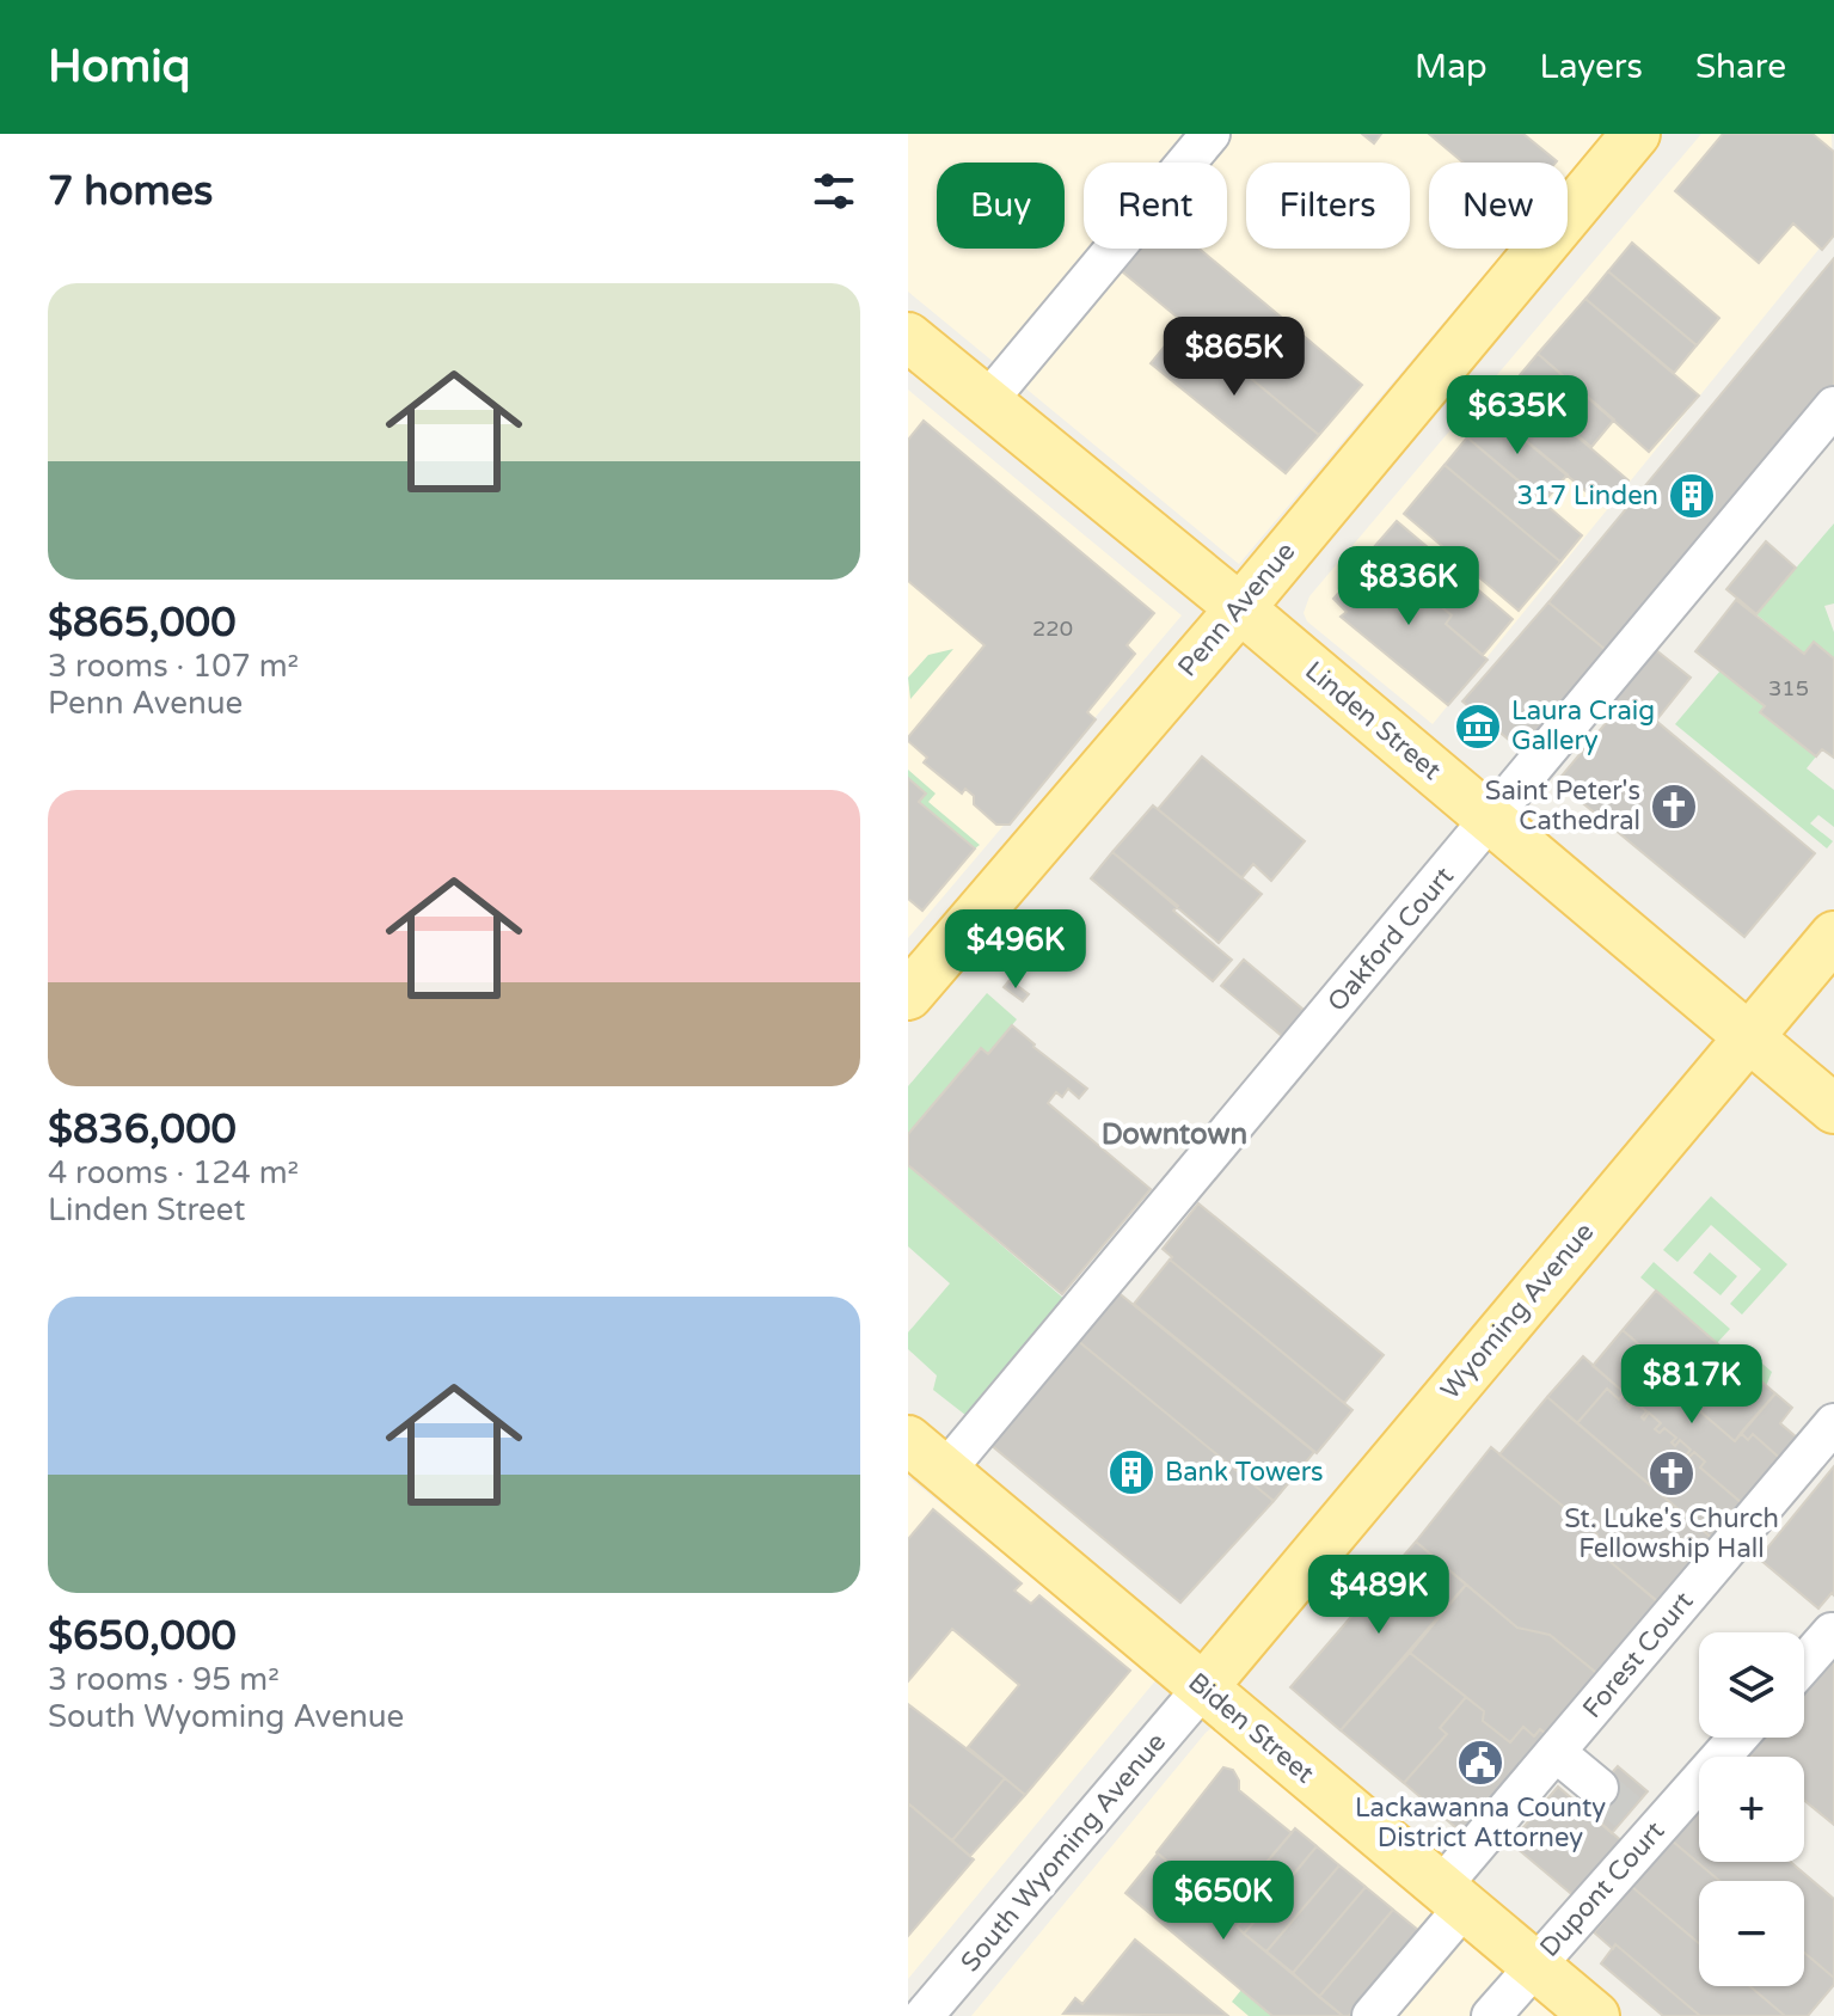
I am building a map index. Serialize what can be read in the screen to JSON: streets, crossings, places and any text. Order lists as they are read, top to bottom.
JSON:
{
  "streets": {
    "main road": [
      "Penn Avenue",
      "Linden Street",
      "Wyoming Avenue",
      "Biden Street"
    ],
    "street": [
      "Oakford Court",
      "Forest Court",
      "South Wyoming Avenue",
      "Dupont Court"
    ]
  },
  "crossings": [
    ["Penn Avenue", "Linden Street"],
    ["Linden Street", "Oakford Court"],
    ["Linden Street", "Wyoming Avenue"],
    ["Oakford Court", "Biden Street"],
    ["Wyoming Avenue", "Biden Street"],
    ["Wyoming Avenue", "South Wyoming Avenue"],
    ["Forest Court", "Biden Street"],
    ["Biden Street", "South Wyoming Avenue"],
    ["Biden Street", "Dupont Court"]
  ],
  "districts": ["Downtown"],
  "places": {
    "building": ["317 Linden", "Bank Towers"],
    "museum": ["Laura Craig Gallery"],
    "church": ["Saint Peter's Cathedral", "St. Luke's Church Fellowship Hall"],
    "public building": ["Lackawanna County District Attorney"]
  },
  "house_numbers": ["220", "315"],
  "page": {
    "header": "Homiq",
    "nav": ["Map", "Layers", "Share"],
    "heading": "7 homes",
    "chip": [
      "Buy",
      "Rent",
      "Filters",
      "New"
    ],
    "list": [
      {
        "name": "$865,000",
        "note": "3 rooms · 107 m² · Penn Avenue"
      },
      {
        "name": "$836,000",
        "note": "4 rooms · 124 m² · Linden Street"
      },
      {
        "name": "$650,000",
        "note": "3 rooms · 95 m² · South Wyoming Avenue"
      }
    ],
    "price": [
      "$865K",
      "$635K",
      "$836K",
      "$496K",
      "$817K",
      "$489K",
      "$650K"
    ],
    "map_buttons": ["+", "−"]
  }
}
